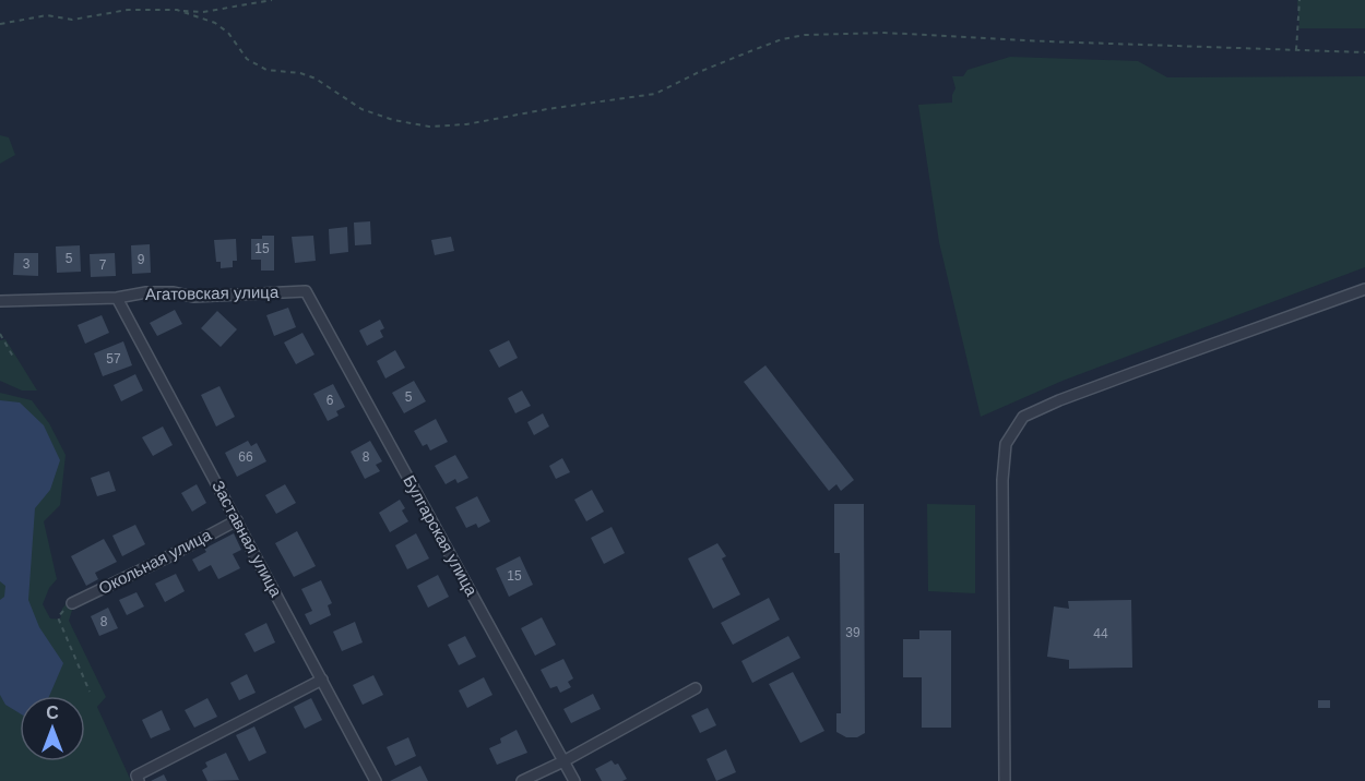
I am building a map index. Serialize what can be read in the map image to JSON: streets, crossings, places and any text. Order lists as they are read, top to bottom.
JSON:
{
  "streets": {
    "street": [
      "Агатовская улица",
      "Булгарская улица",
      "Заставная улица",
      "Окольная улица"
    ]
  },
  "crossings": [
    ["Агатовская улица", "Булгарская улица"],
    ["Агатовская улица", "Заставная улица"],
    ["Заставная улица", "Окольная улица"]
  ],
  "house_numbers": [
    "15",
    "5",
    "9",
    "3",
    "7",
    "57",
    "5",
    "6",
    "66",
    "8",
    "15",
    "8",
    "39",
    "44"
  ],
  "north": "top"
}
